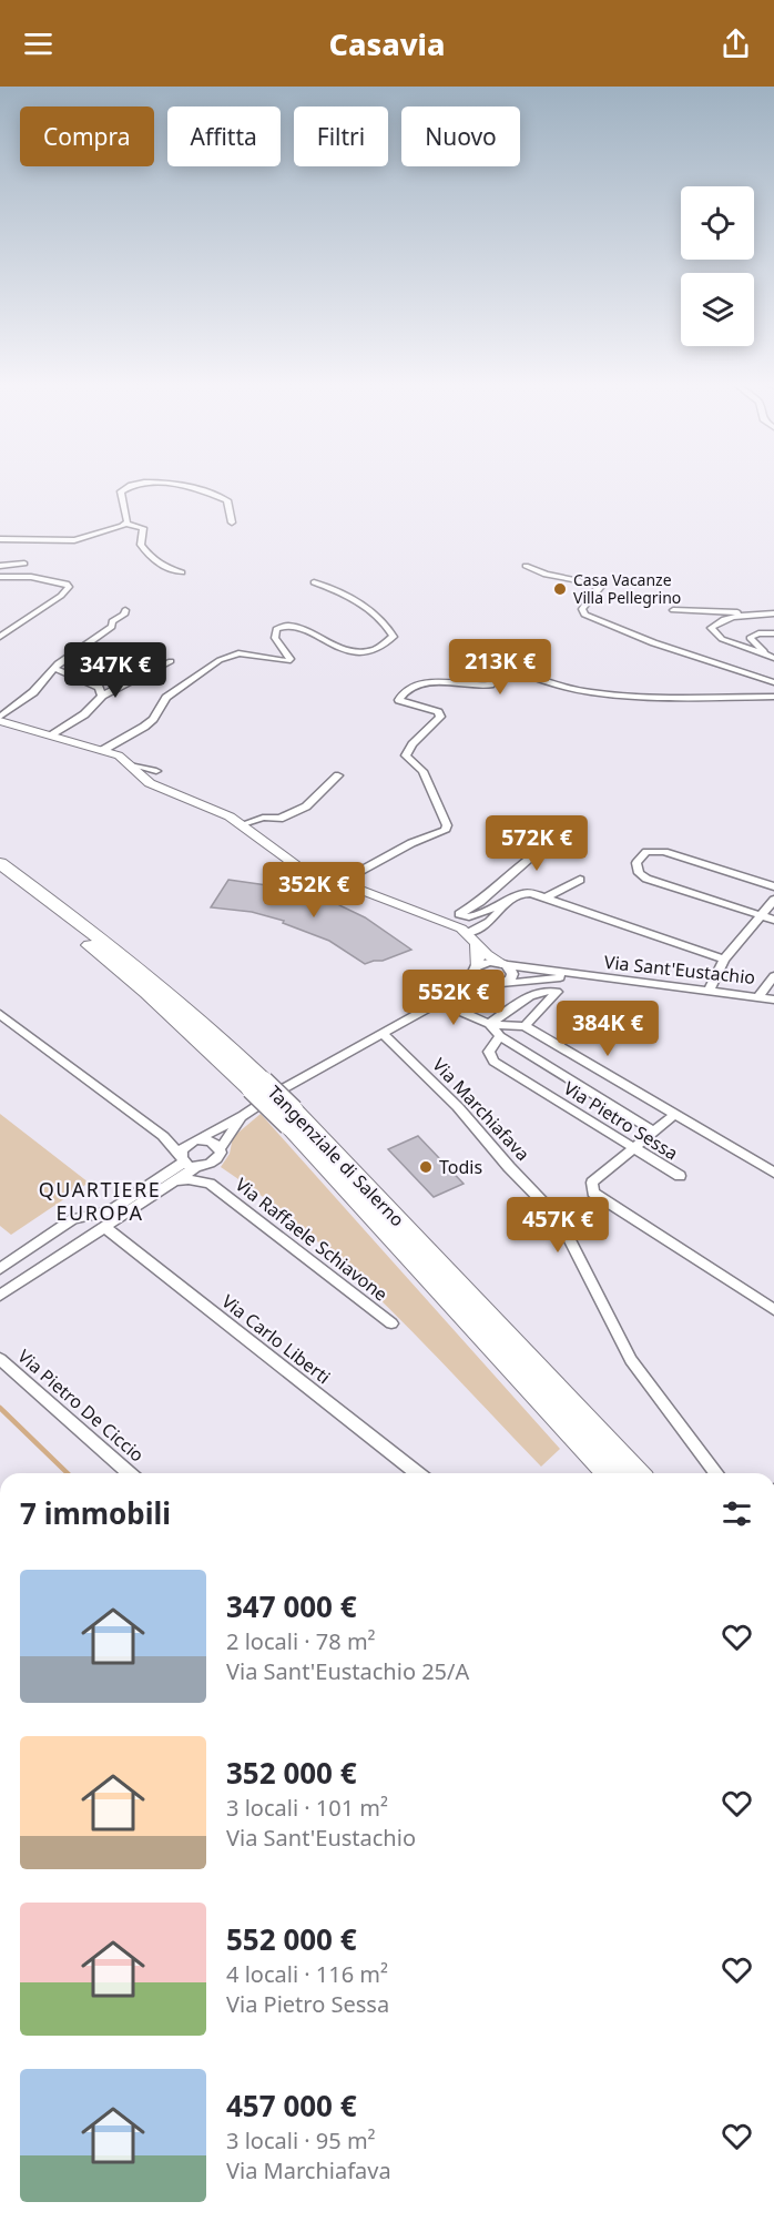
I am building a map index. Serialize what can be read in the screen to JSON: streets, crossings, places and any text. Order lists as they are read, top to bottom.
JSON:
{
  "streets": {
    "highway": ["Tangenziale di Salerno"],
    "street": [
      "Via Sant'Eustachio",
      "Via Marchiafava",
      "Via Pietro Sessa",
      "Via Raffaele Schiavone",
      "Via Carlo Liberti",
      "Via Pietro De Ciccio"
    ]
  },
  "districts": ["QUARTIERE EUROPA"],
  "places": ["Casa Vacanze Villa Pellegrino", "Todis"],
  "page": {
    "header": "Casavia",
    "chip": [
      "Compra",
      "Affitta",
      "Filtri",
      "Nuovo"
    ],
    "price": [
      "213K €",
      "347K €",
      "572K €",
      "352K €",
      "552K €",
      "384K €",
      "457K €"
    ],
    "heading": "7 immobili",
    "list": [
      {
        "name": "347 000 €",
        "note": "2 locali · 78 m² · Via Sant'Eustachio 25/A"
      },
      {
        "name": "352 000 €",
        "note": "3 locali · 101 m² · Via Sant'Eustachio"
      },
      {
        "name": "552 000 €",
        "note": "4 locali · 116 m² · Via Pietro Sessa"
      },
      {
        "name": "457 000 €",
        "note": "3 locali · 95 m² · Via Marchiafava"
      }
    ]
  }
}
